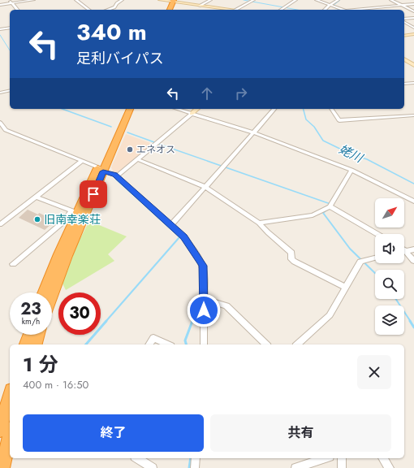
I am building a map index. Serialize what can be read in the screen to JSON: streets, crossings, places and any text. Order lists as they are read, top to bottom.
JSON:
{
  "water": ["姥川"],
  "places": ["エネオス", "旧南幸楽荘"],
  "north": "top right",
  "page": {
    "turn": ["340 m", "足利バイパス"],
    "speed": "23 km/h",
    "limit": "30",
    "heading": ["1 分", "400 m · 16:50"],
    "buttons": ["終了", "共有"]
  }
}
